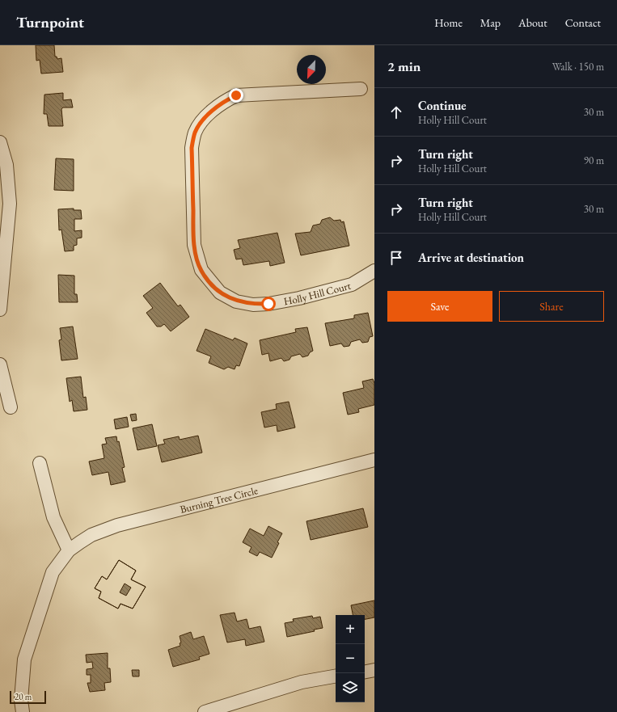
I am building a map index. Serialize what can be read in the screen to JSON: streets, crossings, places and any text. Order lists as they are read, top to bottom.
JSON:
{
  "streets": {
    "street": ["Holly Hill Court", "Burning Tree Circle"]
  },
  "scale_bar": "20 m",
  "north": "bottom left",
  "page": {
    "header": "Turnpoint",
    "nav": [
      "Home",
      "Map",
      "About",
      "Contact"
    ],
    "heading": ["2 min", "Walk · 150 m"],
    "list": [
      ["Continue", "Holly Hill Court", "30 m"],
      ["Turn right", "Holly Hill Court", "90 m"],
      ["Turn right", "Holly Hill Court", "30 m"],
      "Arrive at destination"
    ],
    "buttons": ["Save", "Share"],
    "map_buttons": ["+", "−"],
    "scale": "20 m"
  }
}
